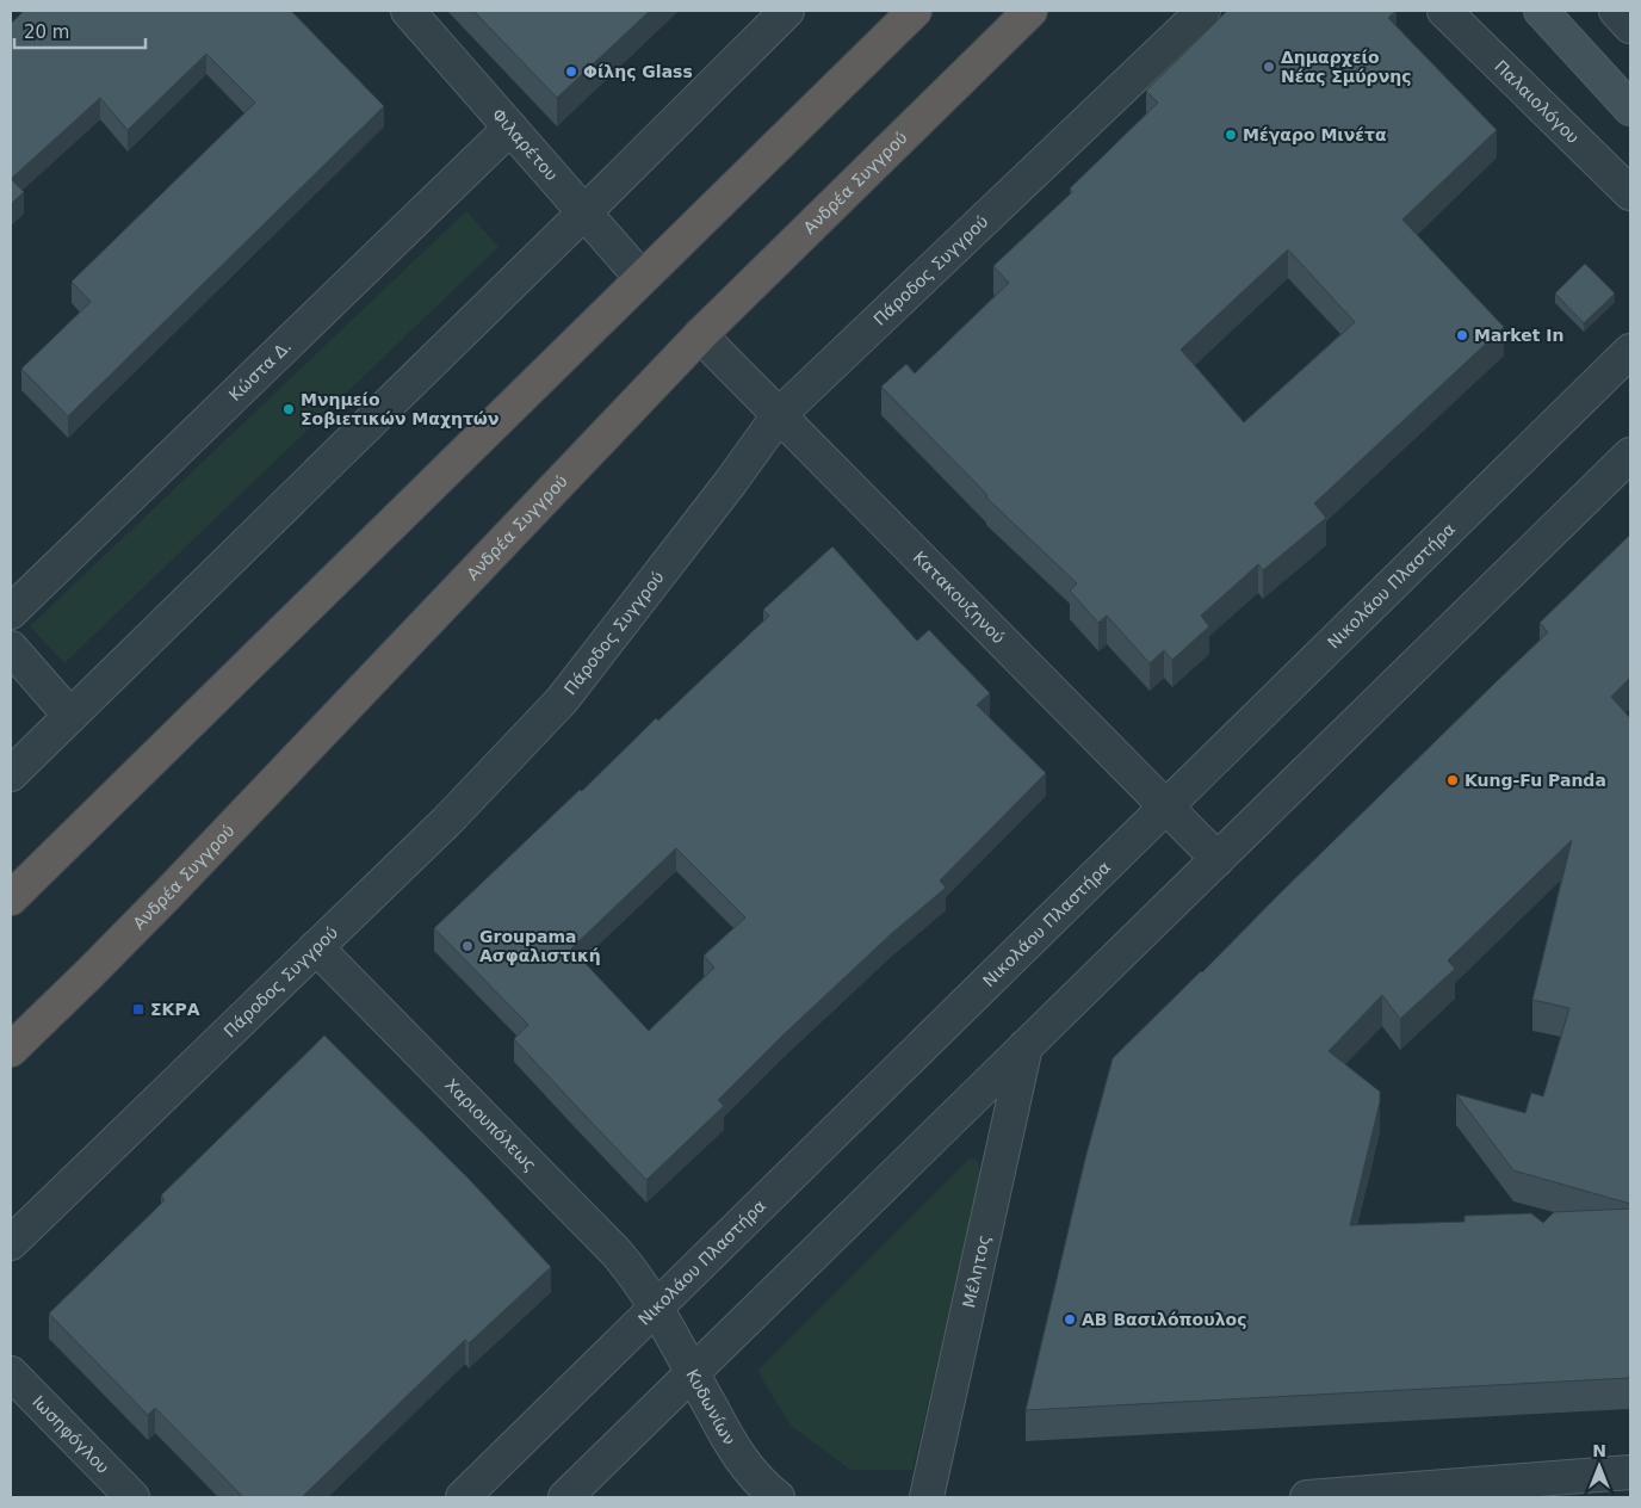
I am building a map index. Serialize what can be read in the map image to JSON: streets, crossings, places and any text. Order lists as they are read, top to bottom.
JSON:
{
  "streets": {
    "highway": ["Ανδρέα Συγγρού"],
    "street": [
      "Παλαιολόγου",
      "Φιλαρέτου",
      "Πάροδος Συγγρού",
      "Κώστα Δ.",
      "Νικολάου Πλαστήρα",
      "Κατακουζηνού",
      "Χαριουπόλεως",
      "Μέλητος",
      "Κυδωνίων",
      "Ιωσηφόγλου"
    ]
  },
  "crossings": [
    ["Φιλαρέτου", "Κώστα Δ."],
    ["Ανδρέα Συγγρού", "Κατακουζηνού"],
    ["Πάροδος Συγγρού", "Κατακουζηνού"],
    ["Πάροδος Συγγρού", "Χαριουπόλεως"],
    ["Νικολάου Πλαστήρα", "Κατακουζηνού"],
    ["Νικολάου Πλαστήρα", "Χαριουπόλεως"],
    ["Νικολάου Πλαστήρα", "Κυδωνίων"],
    ["Χαριουπόλεως", "Κυδωνίων"]
  ],
  "places": {
    "other": [
      "Δημαρχείο Νέας Σμύρνης",
      "Φίλης Glass",
      "Μέγαρο Μινέτα",
      "Market In",
      "Μνημείο Σοβιετικών Μαχητών",
      "Kung-Fu Panda",
      "Groupama Ασφαλιστική",
      "ΑΒ Βασιλόπουλος"
    ],
    "transit": ["ΣΚΡΑ"]
  },
  "scale_bar": "20 m",
  "north": "top"
}
